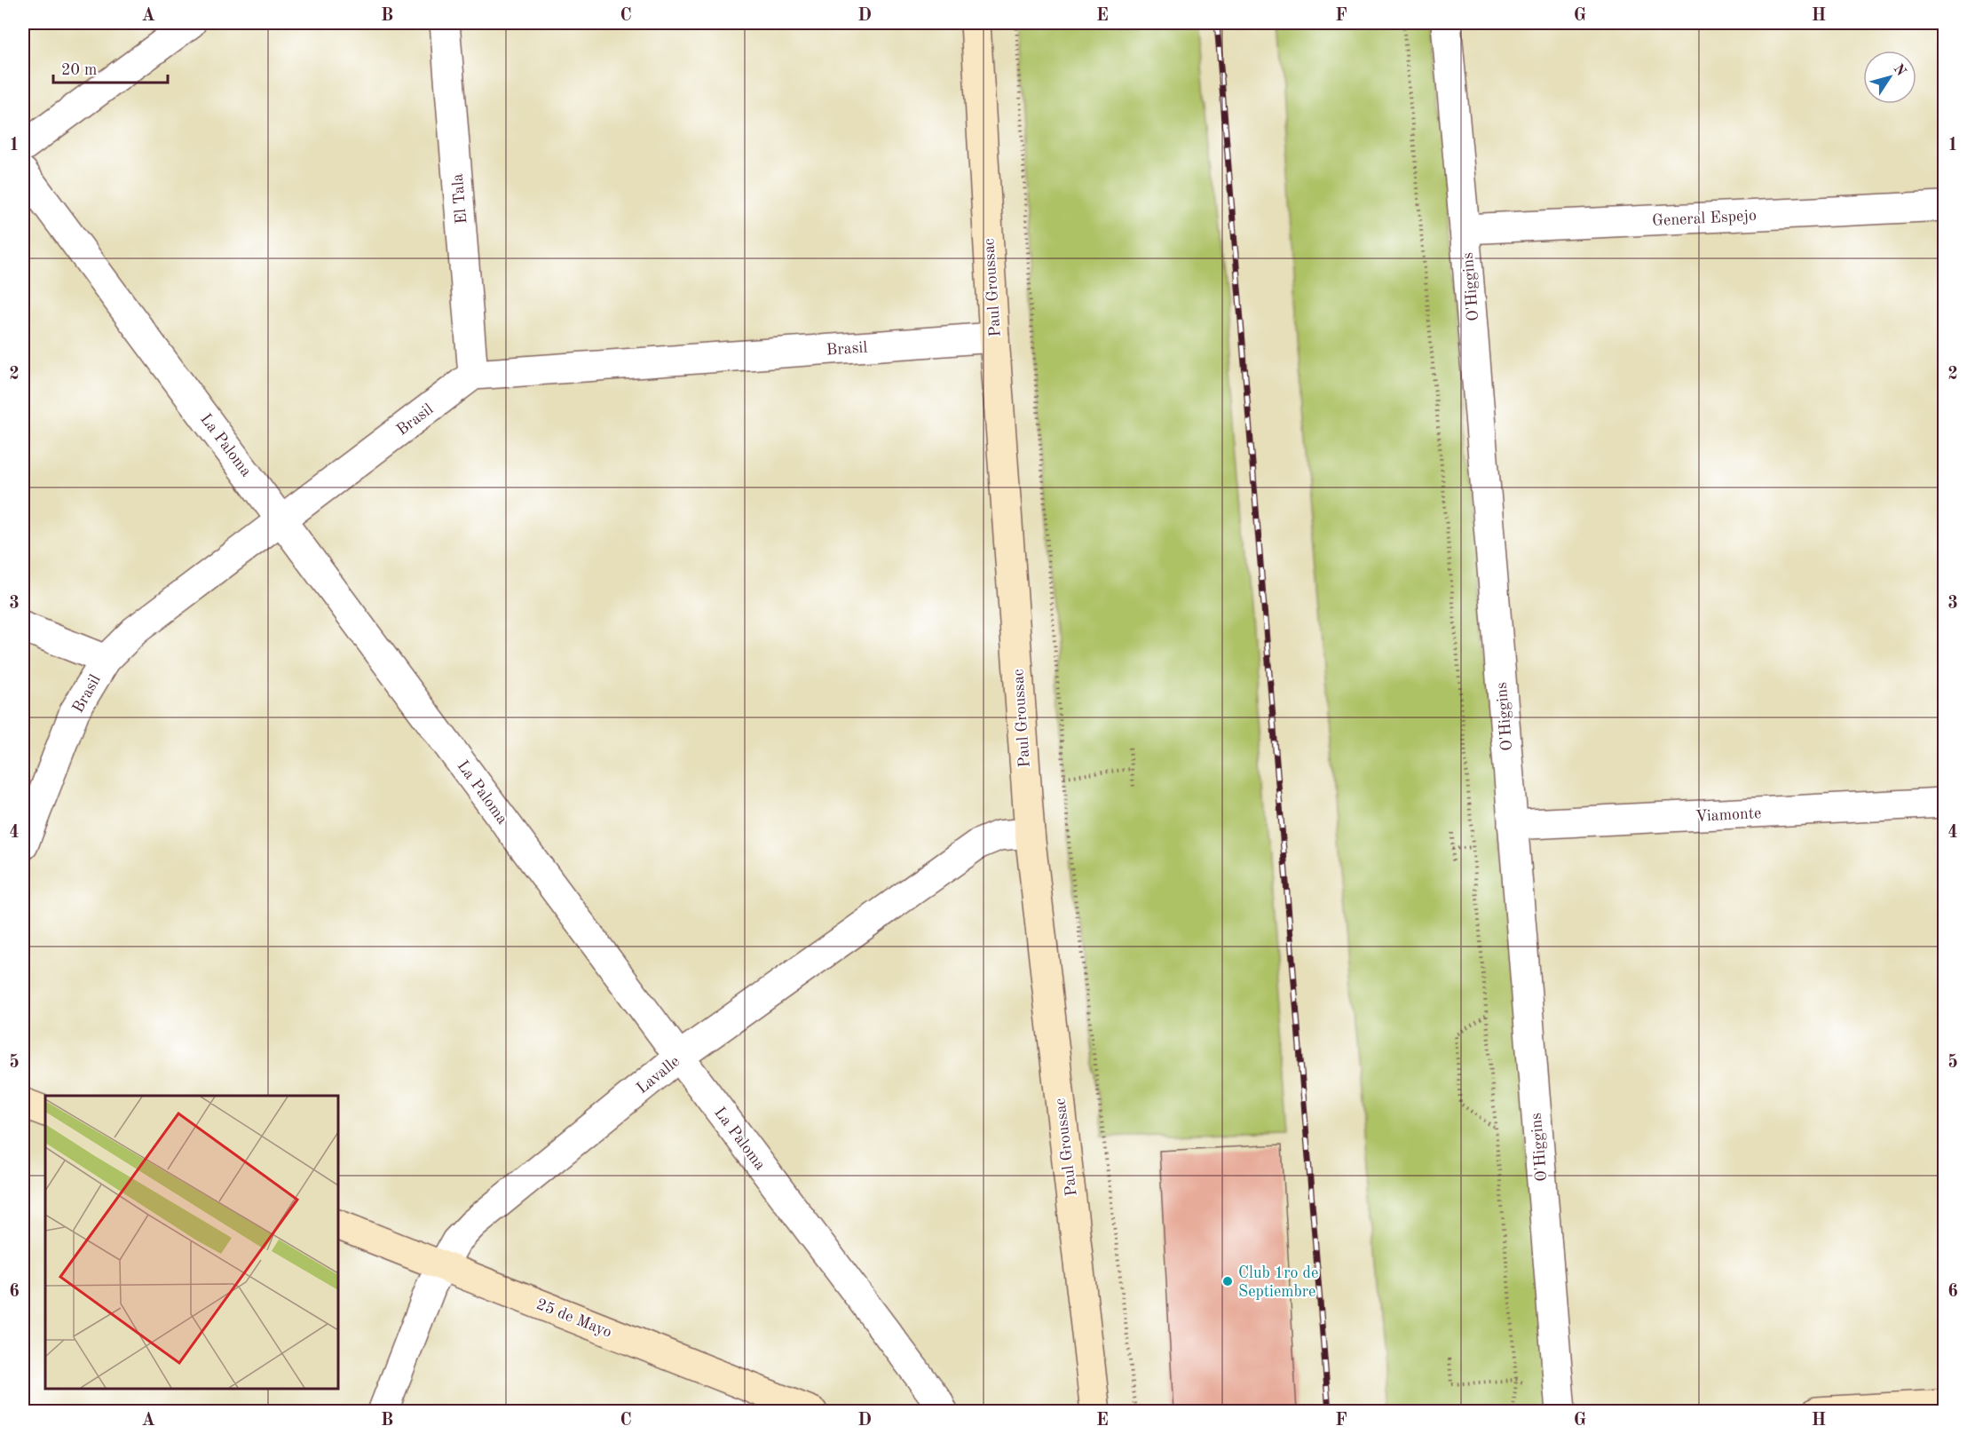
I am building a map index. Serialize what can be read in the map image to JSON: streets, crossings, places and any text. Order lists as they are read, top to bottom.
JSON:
{
  "streets": {
    "street": [
      "El Tala",
      "General Espejo",
      "O'Higgins",
      "Paul Groussac",
      "Brasil",
      "La Paloma",
      "Viamonte",
      "Lavalle",
      "25 de Mayo"
    ]
  },
  "crossings": [
    ["El Tala", "Brasil"],
    ["General Espejo", "O'Higgins"],
    ["O'Higgins", "Viamonte"],
    ["Paul Groussac", "Brasil"],
    ["Paul Groussac", "Lavalle"],
    ["Brasil", "La Paloma"],
    ["La Paloma", "Lavalle"],
    ["Lavalle", "25 de Mayo"]
  ],
  "places": ["Club 1ro de Septiembre"],
  "scale_bar": "20 m",
  "north": "top right",
  "grid": {
    "columns": [
      "A",
      "B",
      "C",
      "D",
      "E",
      "F",
      "G",
      "H"
    ],
    "rows": [
      "1",
      "2",
      "3",
      "4",
      "5",
      "6"
    ]
  }
}
